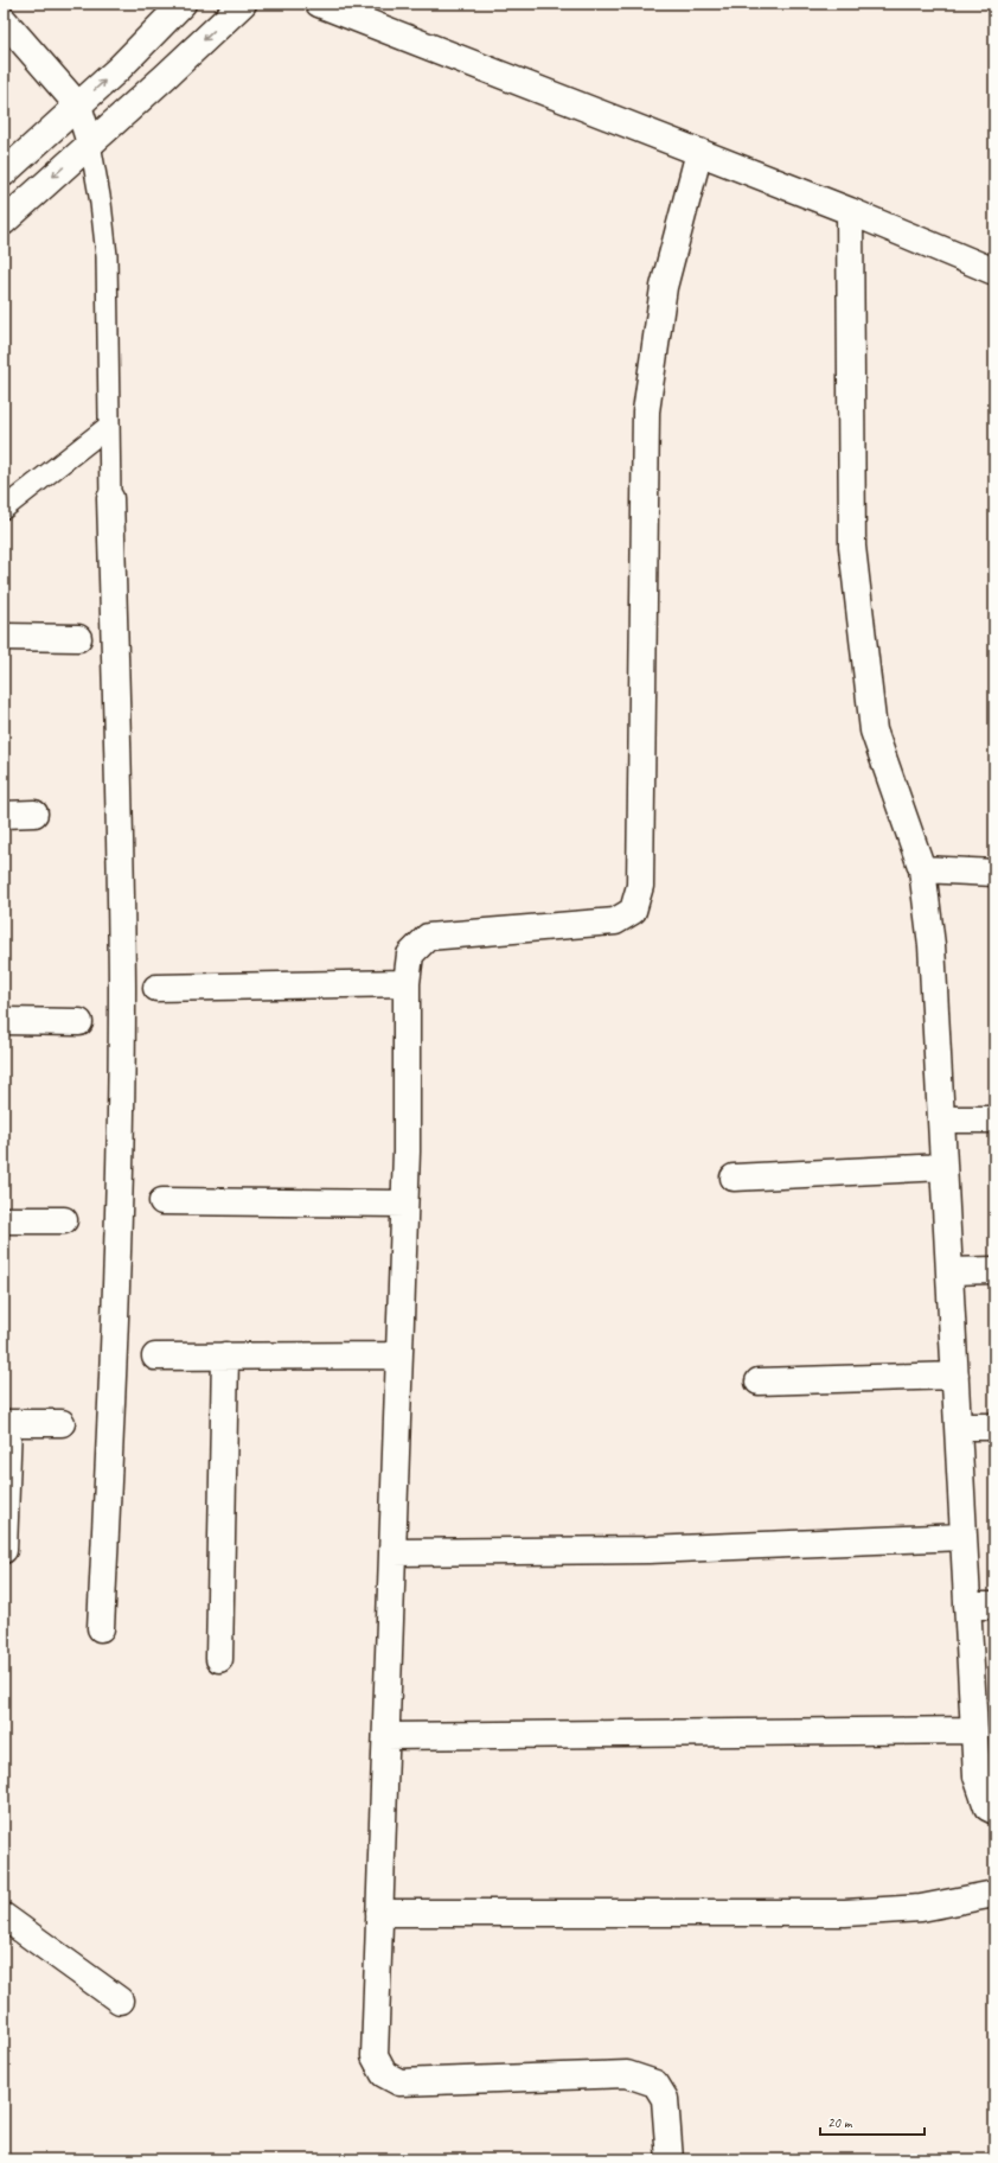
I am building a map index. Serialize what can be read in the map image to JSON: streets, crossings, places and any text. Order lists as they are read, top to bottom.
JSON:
{
  "scale_bar": "20 m"
}
